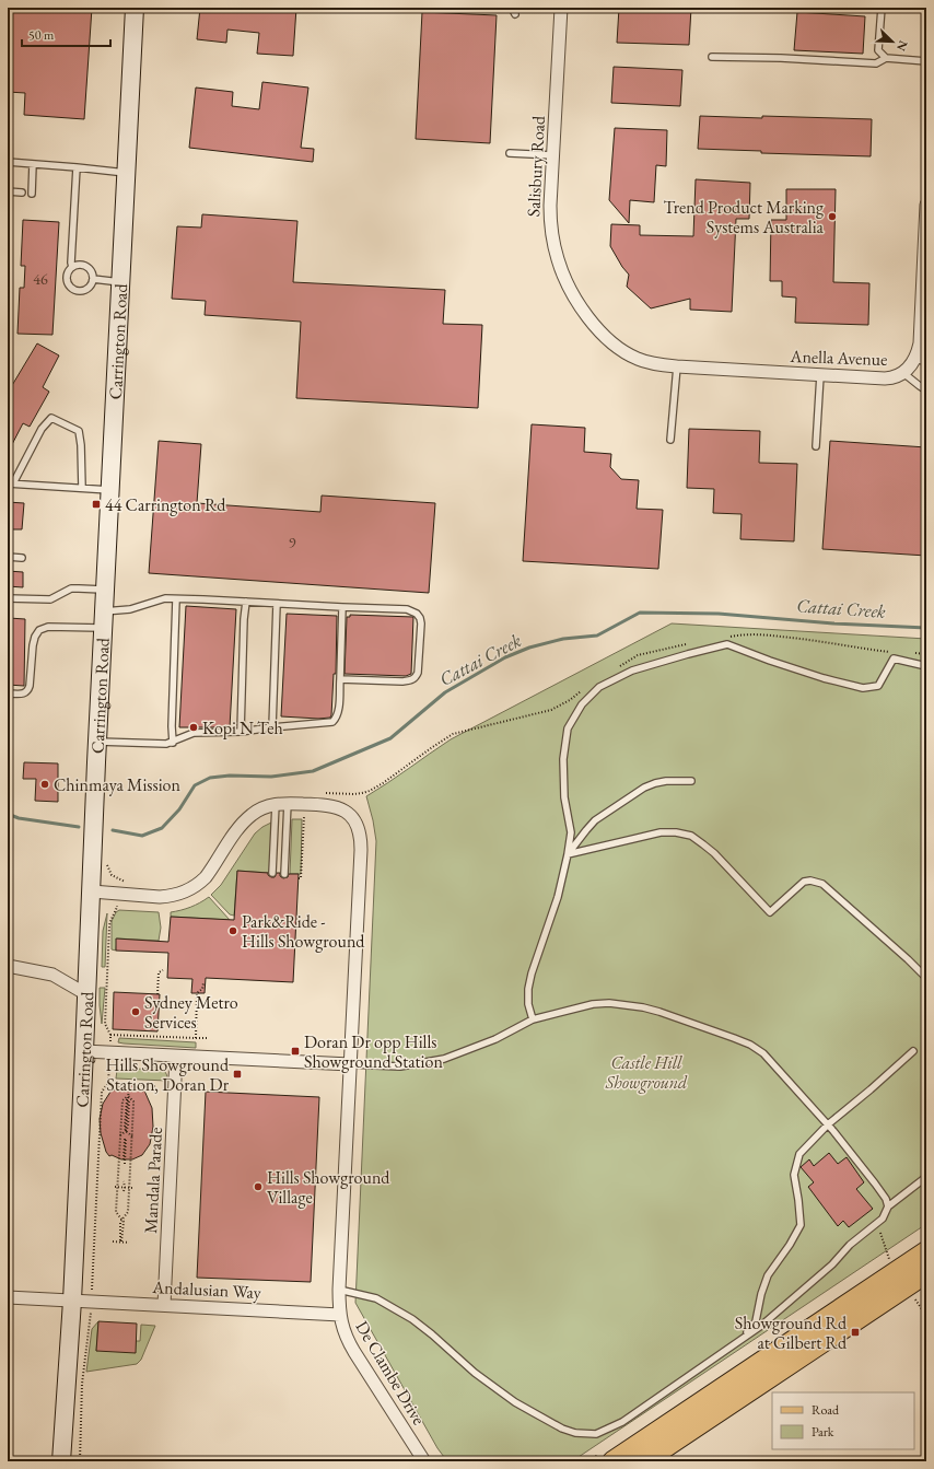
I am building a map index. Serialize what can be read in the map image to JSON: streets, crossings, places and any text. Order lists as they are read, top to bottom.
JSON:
{
  "streets": {
    "main road": ["Carrington Road"],
    "street": [
      "Salisbury Road",
      "Anella Avenue",
      "Mandala Parade",
      "Andalusian Way",
      "De Clambe Drive"
    ]
  },
  "crossings": [
    ["Salisbury Road", "Anella Avenue"],
    ["Carrington Road", "Andalusian Way"],
    ["Carrington Road", "De Clambe Drive"],
    ["Mandala Parade", "Andalusian Way"],
    ["Andalusian Way", "De Clambe Drive"]
  ],
  "water": ["Cattai Creek"],
  "parks": ["Castle Hill Showground"],
  "places": {
    "other": [
      "Trend Product Marking Systems Australia",
      "Kopi N Teh",
      "Chinmaya Mission",
      "Park&Ride - Hills Showground",
      "Sydney Metro Services",
      "Hills Showground Village"
    ],
    "transit": [
      "44 Carrington Rd",
      "Doran Dr opp Hills Showground Station",
      "Hills Showground Station, Doran Dr",
      "Showground Rd at Gilbert Rd"
    ]
  },
  "house_numbers": ["46", "9"],
  "legend": ["Road", "Park"],
  "scale_bar": "50 m",
  "north": "bottom right"
}
